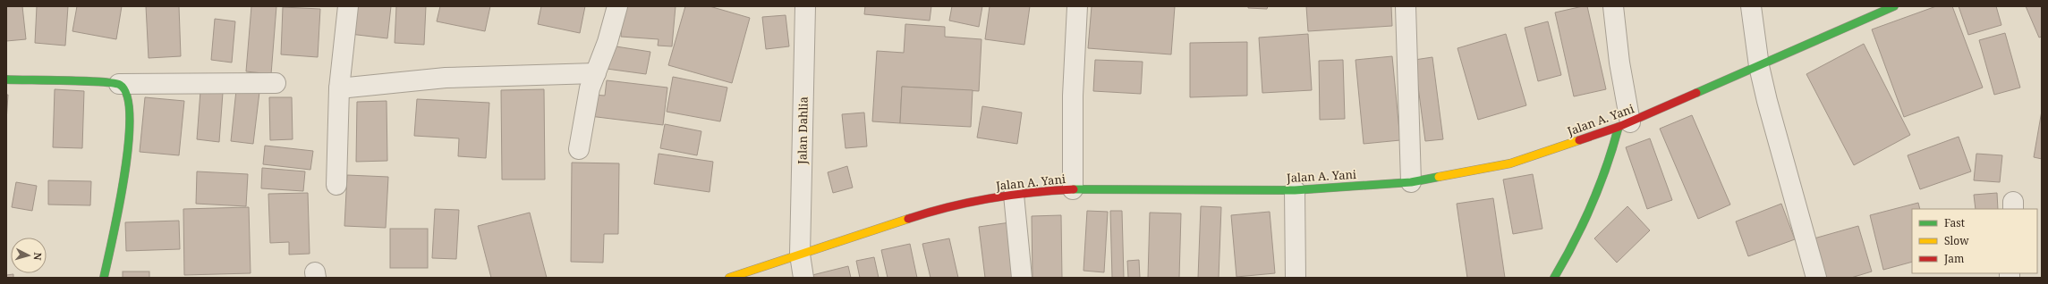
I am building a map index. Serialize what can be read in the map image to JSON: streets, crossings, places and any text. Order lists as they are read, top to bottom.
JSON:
{
  "streets": {
    "main road": ["Jalan A. Yani"],
    "street": ["Jalan Dahlia"]
  },
  "crossings": [
    ["Jalan A. Yani", "Jalan Dahlia"]
  ],
  "legend": ["Fast", "Slow", "Jam"],
  "north": "right"
}
